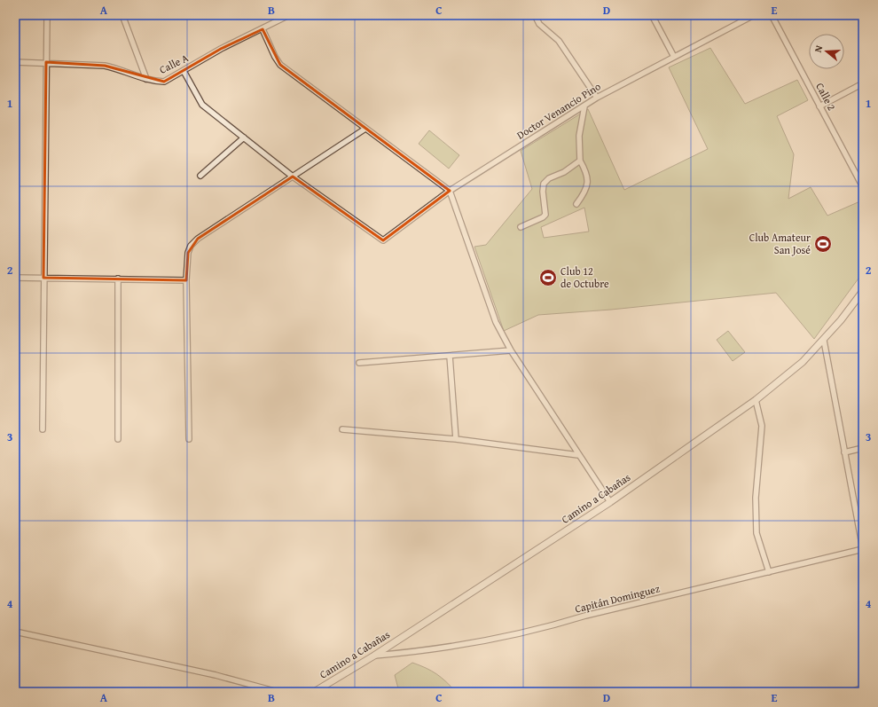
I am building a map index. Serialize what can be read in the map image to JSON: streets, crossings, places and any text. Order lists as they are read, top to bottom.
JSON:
{
  "streets": {
    "street": [
      "Calle A",
      "Calle 2",
      "Doctor Venancio Pino",
      "Camino a Cabañas",
      "Capitán Dominguez"
    ]
  },
  "crossings": [
    ["Camino a Cabañas", "Capitán Dominguez"]
  ],
  "places": {
    "sports": ["Club Amateur San José", "Club 12 de Octubre"]
  },
  "north": "left",
  "grid": {
    "columns": [
      "A",
      "B",
      "C",
      "D",
      "E"
    ],
    "rows": [
      "1",
      "2",
      "3",
      "4"
    ]
  }
}
